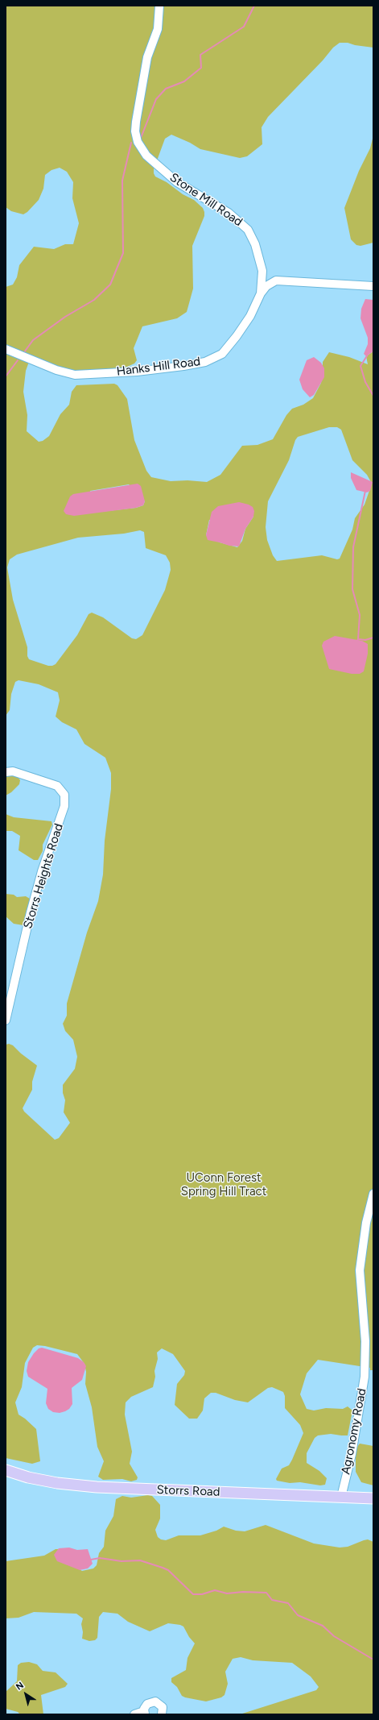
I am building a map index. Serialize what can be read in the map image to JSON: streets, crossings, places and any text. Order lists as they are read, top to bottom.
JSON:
{
  "streets": {
    "main road": ["Storrs Road"],
    "street": [
      "Stone Mill Road",
      "Hanks Hill Road",
      "Storrs Heights Road",
      "Agronomy Road"
    ]
  },
  "crossings": [
    ["Stone Mill Road", "Hanks Hill Road"],
    ["Agronomy Road", "Storrs Road"]
  ],
  "parks": ["UConn Forest Spring Hill Tract"],
  "north": "top left"
}
